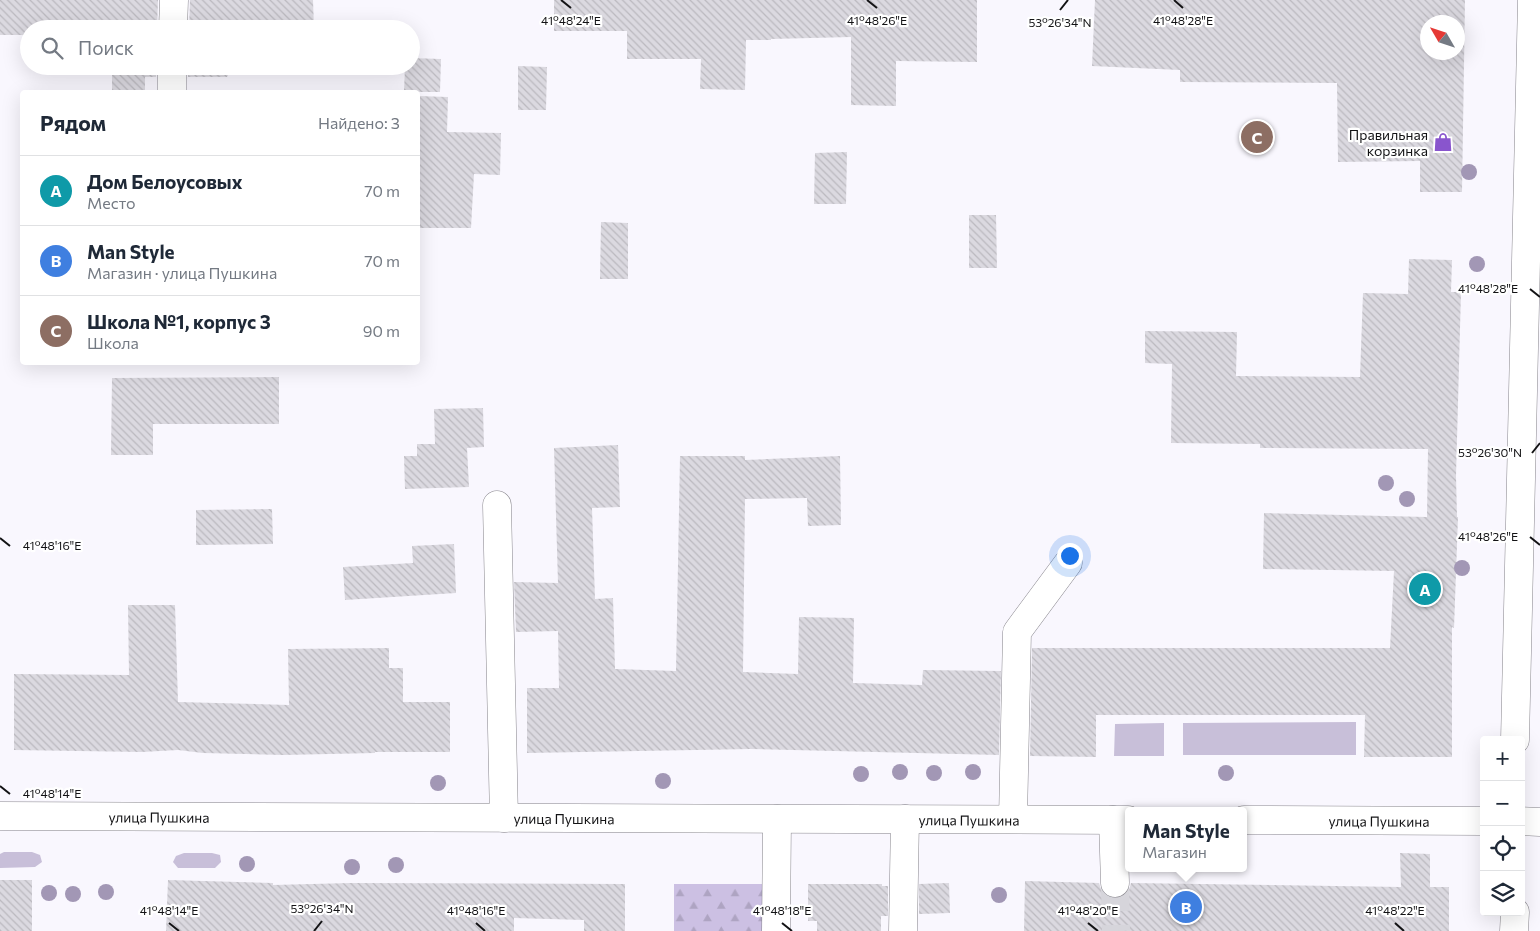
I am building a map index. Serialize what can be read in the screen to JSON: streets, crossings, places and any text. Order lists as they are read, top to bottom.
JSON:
{
  "streets": {
    "street": ["улица Пушкина"]
  },
  "places": {
    "shop": ["Правильная корзинка"]
  },
  "north": "top left",
  "page": {
    "search": "Поиск",
    "heading": ["Рядом", "Найдено: 3"],
    "pins": ["C", "A", "B"],
    "list": [
      {
        "mark": "A",
        "name": "Дом Белоусовых",
        "note": "Место",
        "value": "70 m"
      },
      {
        "mark": "B",
        "name": "Man Style",
        "note": "Магазин · улица Пушкина",
        "value": "70 m"
      },
      {
        "mark": "C",
        "name": "Школа №1, корпус 3",
        "note": "Школа",
        "value": "90 m"
      }
    ],
    "map_buttons": ["+", "−"],
    "popup": ["Man Style", "Магазин"]
  },
  "coordinates": [
    "41°48'24\"E",
    "41°48'26\"E",
    "41°48'28\"E",
    "53°26'34\"N",
    "53°26'30\"N",
    "41°48'16\"E",
    "41°48'14\"E",
    "41°48'18\"E",
    "41°48'20\"E",
    "41°48'22\"E"
  ]
}
